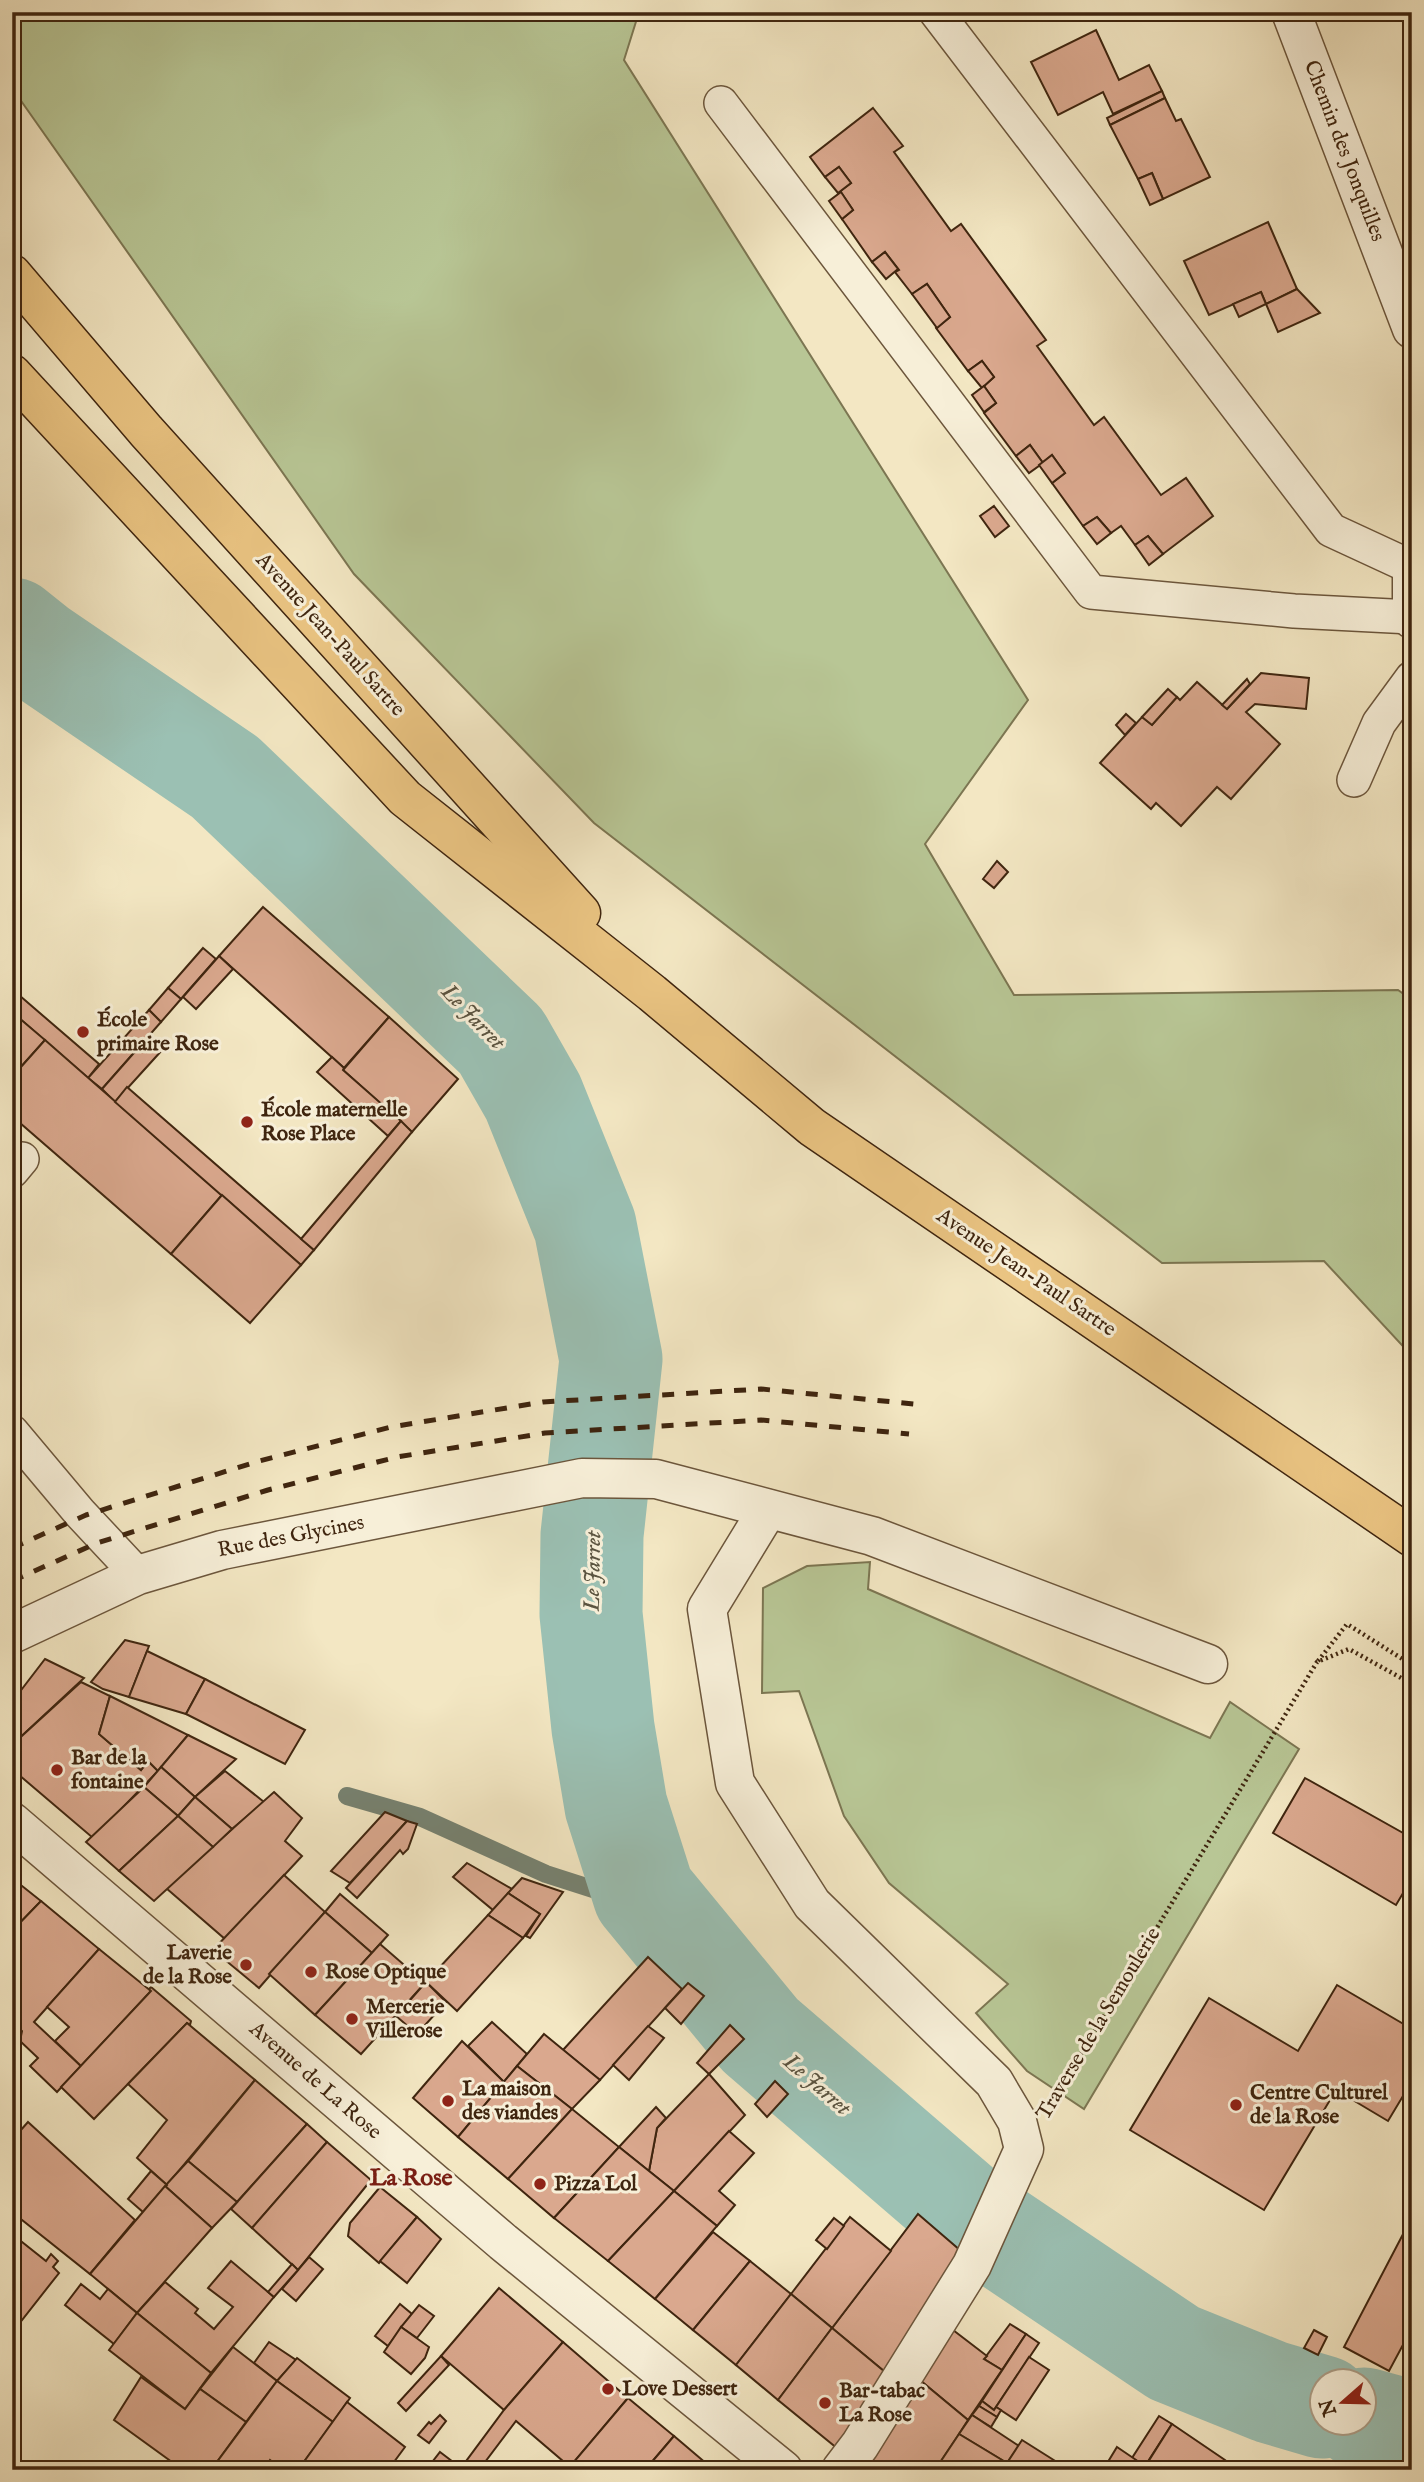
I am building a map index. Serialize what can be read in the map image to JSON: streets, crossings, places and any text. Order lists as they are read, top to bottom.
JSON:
{
  "streets": {
    "main road": ["Avenue Jean-Paul Sartre"],
    "street": ["Chemin des Jonquilles", "Rue des Glycines", "Avenue de La Rose"],
    "path": ["Traverse de la Semoulerie"]
  },
  "districts": ["La Rose"],
  "water": ["Le Jarret"],
  "places": [
    "École primaire Rose",
    "École maternelle Rose Place",
    "Bar de la fontaine",
    "Laverie de la Rose",
    "Rose Optique",
    "Mercerie Villerose",
    "La maison des viandes",
    "Centre Culturel de la Rose",
    "Pizza Lol",
    "Love Dessert",
    "Bar-tabac La Rose"
  ],
  "north": "left"
}
